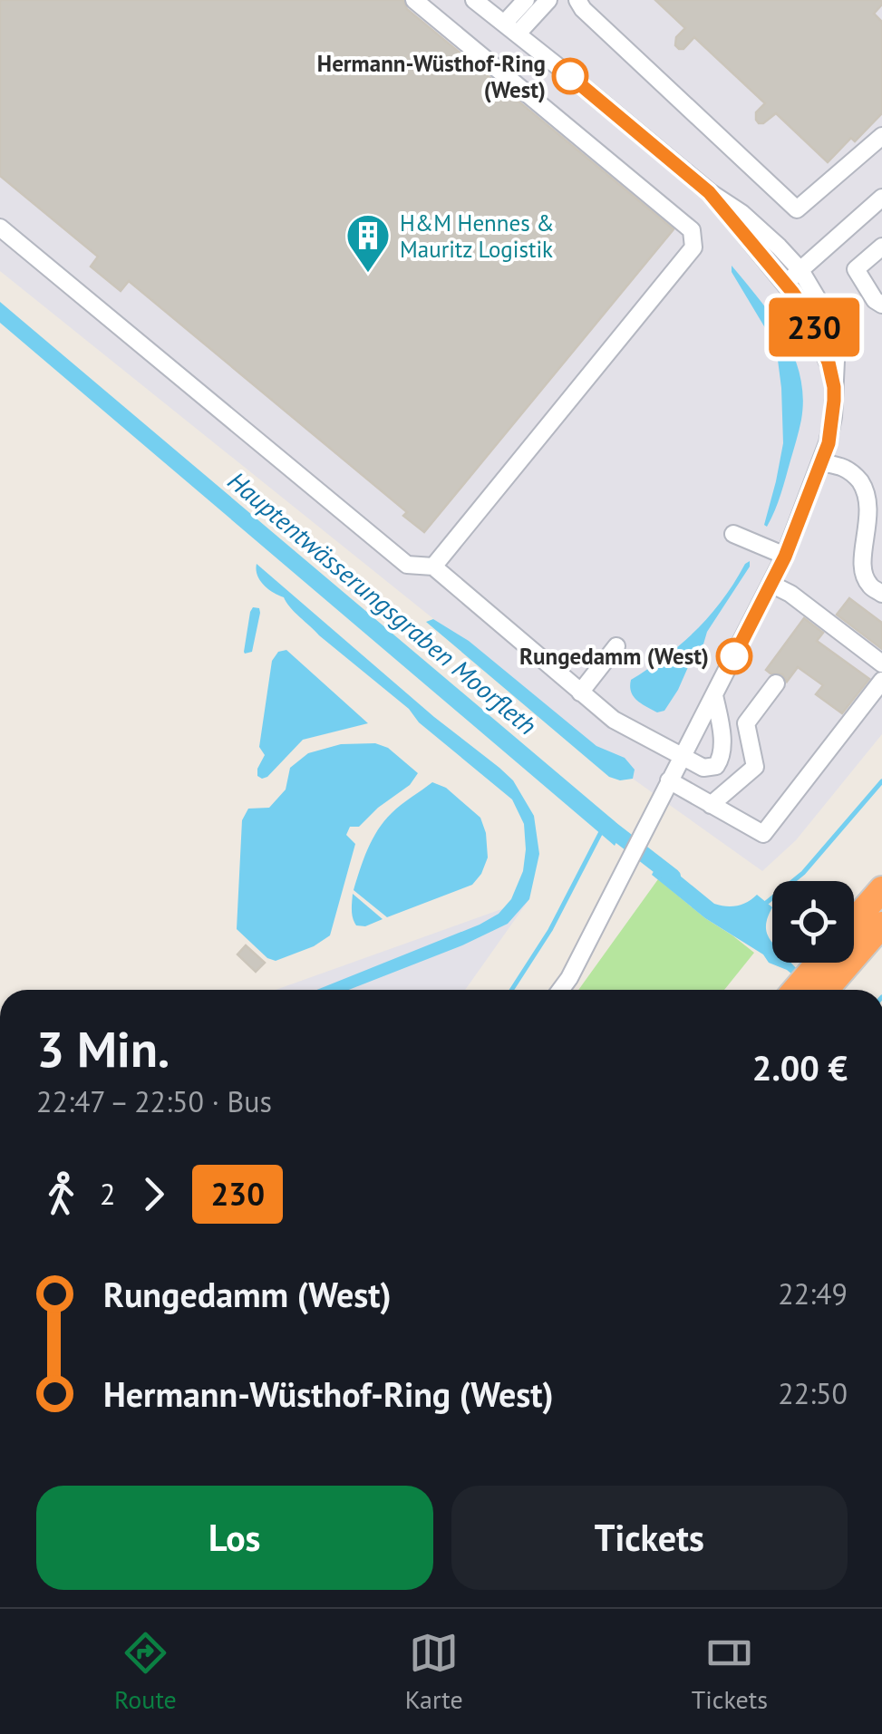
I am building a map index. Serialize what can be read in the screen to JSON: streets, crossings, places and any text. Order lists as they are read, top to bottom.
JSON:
{
  "water": ["Hauptentwässerungsgraben Moorfleth"],
  "places": {
    "other": ["Hermann-Wüsthof-Ring (West)", "Rungedamm (West)"],
    "building": ["H&M Hennes & Mauritz Logistik"]
  },
  "lines": ["bus line 230"],
  "page": {
    "on_map": "230",
    "heading": ["3 Min.", "22:47 – 22:50 · Bus", "2.00 €"],
    "legs": ["2", "230"],
    "list": [
      {
        "name": "Rungedamm (West)",
        "value": "22:49"
      },
      {
        "name": "Hermann-Wüsthof-Ring (West)",
        "value": "22:50"
      }
    ],
    "buttons": ["Los", "Tickets"],
    "tabs": ["Route", "Karte", "Tickets"]
  }
}
